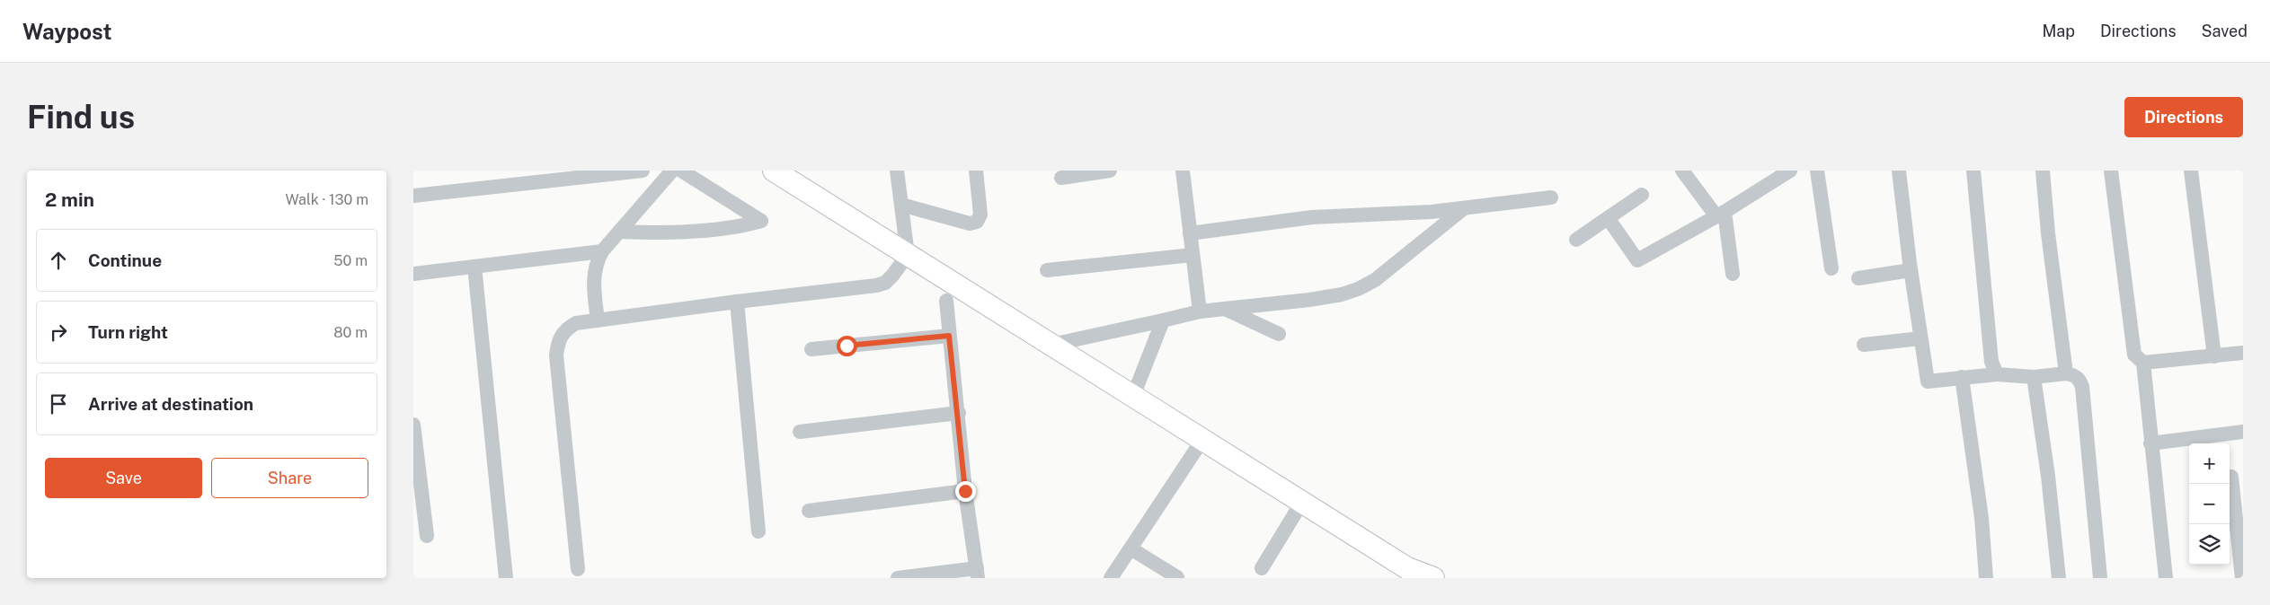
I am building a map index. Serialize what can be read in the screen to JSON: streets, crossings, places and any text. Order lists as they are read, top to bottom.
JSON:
{
  "page": {
    "header": "Waypost",
    "nav": ["Map", "Directions", "Saved"],
    "buttons": [
      "Directions",
      ["Save", "Share"]
    ],
    "title": "Find us",
    "heading": ["2 min", "Walk · 130 m"],
    "list": [
      ["Continue", "50 m"],
      ["Turn right", "80 m"],
      "Arrive at destination"
    ],
    "map_buttons": ["+", "−"]
  }
}
